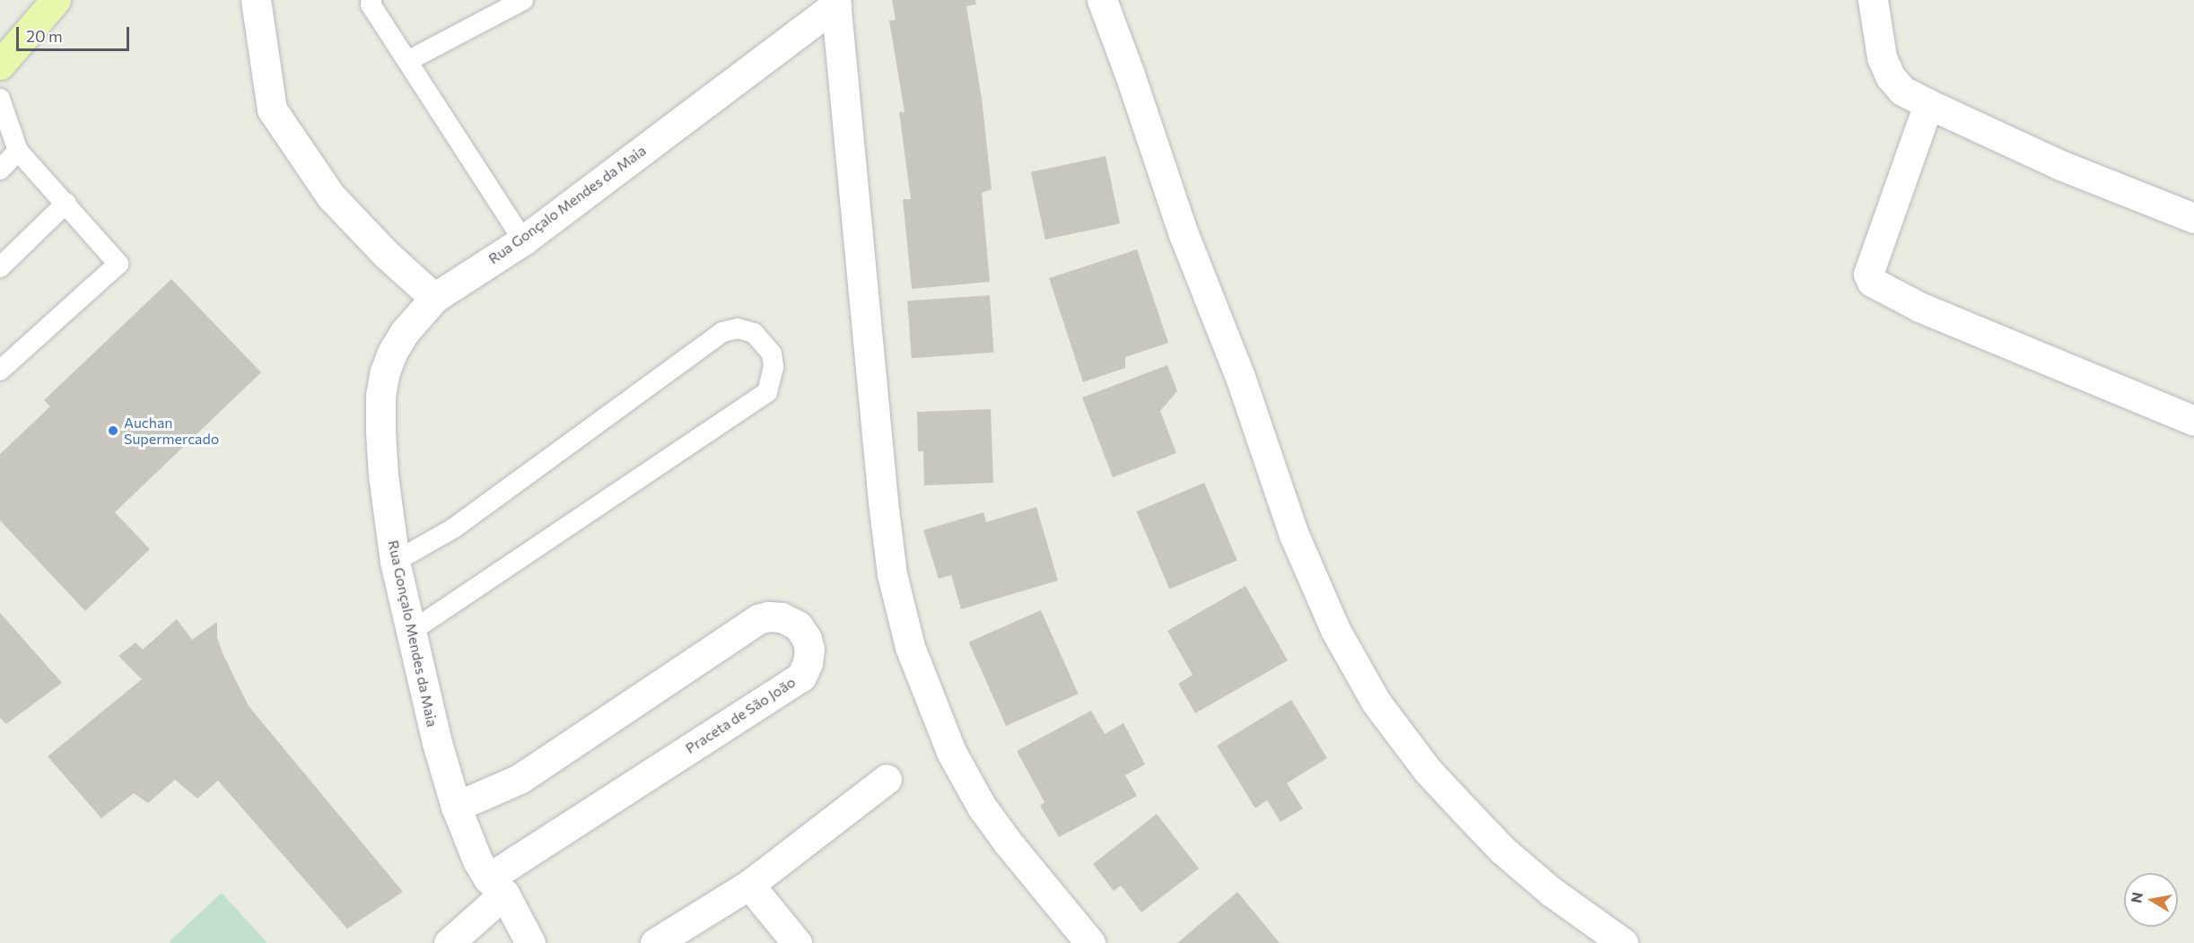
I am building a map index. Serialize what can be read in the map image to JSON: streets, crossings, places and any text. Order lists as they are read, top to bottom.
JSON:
{
  "streets": {
    "street": ["Rua Gonçalo Mendes da Maia", "Praceta de São João"]
  },
  "crossings": [
    ["Rua Gonçalo Mendes da Maia", "Praceta de São João"]
  ],
  "places": ["Auchan Supermercado"],
  "scale_bar": "20 m",
  "north": "left"
}
